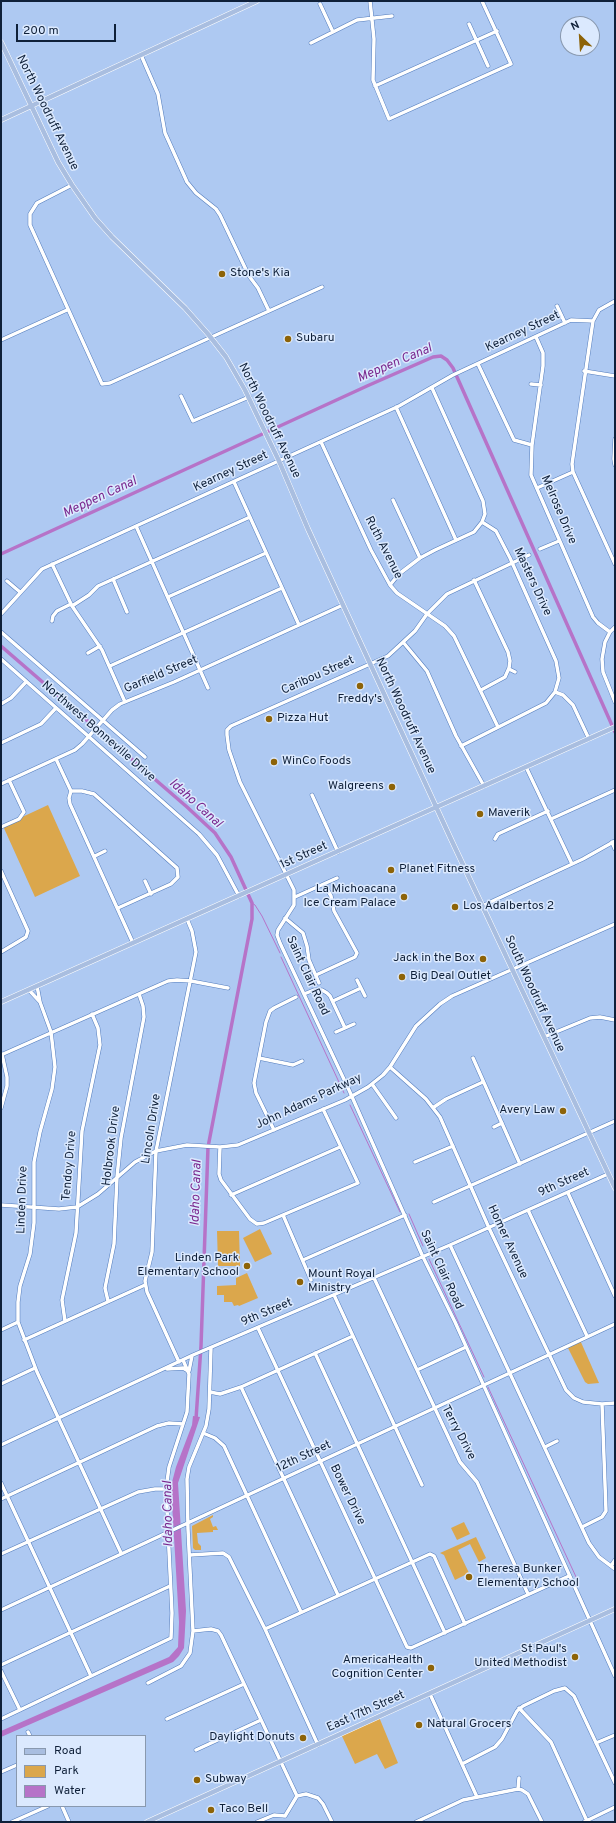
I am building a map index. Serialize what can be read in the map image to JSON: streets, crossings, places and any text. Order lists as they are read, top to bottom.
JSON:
{
  "streets": {
    "main road": [
      "North Woodruff Avenue",
      "1st Street",
      "South Woodruff Avenue",
      "East 17th Street"
    ],
    "street": [
      "Kearney Street",
      "Melrose Drive",
      "Ruth Avenue",
      "Masters Drive",
      "Garfield Street",
      "Caribou Street",
      "Northwest Bonneville Drive",
      "Saint Clair Road",
      "John Adams Parkway",
      "Lincoln Drive",
      "Holbrook Drive",
      "Tendoy Drive",
      "9th Street",
      "Linden Drive",
      "Homer Avenue",
      "Terry Drive",
      "12th Street",
      "Bower Drive"
    ]
  },
  "crossings": [
    ["North Woodruff Avenue", "Kearney Street"],
    ["North Woodruff Avenue", "Garfield Street"],
    ["North Woodruff Avenue", "Caribou Street"],
    ["North Woodruff Avenue", "1st Street"],
    ["North Woodruff Avenue", "South Woodruff Avenue"],
    ["Kearney Street", "Melrose Drive"],
    ["Kearney Street", "Ruth Avenue"],
    ["Ruth Avenue", "Caribou Street"],
    ["Masters Drive", "Caribou Street"],
    ["Garfield Street", "Northwest Bonneville Drive"],
    ["Caribou Street", "1st Street"],
    ["Northwest Bonneville Drive", "1st Street"],
    ["1st Street", "South Woodruff Avenue"],
    ["1st Street", "Lincoln Drive"],
    ["1st Street", "Linden Drive"],
    ["Saint Clair Road", "John Adams Parkway"],
    ["Saint Clair Road", "9th Street"],
    ["Saint Clair Road", "12th Street"],
    ["Saint Clair Road", "East 17th Street"],
    ["South Woodruff Avenue", "John Adams Parkway"],
    ["South Woodruff Avenue", "9th Street"],
    ["John Adams Parkway", "Lincoln Drive"],
    ["John Adams Parkway", "Holbrook Drive"],
    ["John Adams Parkway", "Tendoy Drive"],
    ["John Adams Parkway", "Linden Drive"],
    ["John Adams Parkway", "Homer Avenue"],
    ["9th Street", "Linden Drive"],
    ["9th Street", "Homer Avenue"],
    ["9th Street", "Terry Drive"],
    ["9th Street", "Bower Drive"],
    ["Linden Drive", "12th Street"],
    ["Homer Avenue", "12th Street"],
    ["Terry Drive", "12th Street"],
    ["12th Street", "Bower Drive"]
  ],
  "water": ["Meppen Canal", "Idaho Canal"],
  "places": [
    "Stone's Kia",
    "Subaru",
    "Freddy's",
    "Pizza Hut",
    "WinCo Foods",
    "Walgreens",
    "Maverik",
    "Planet Fitness",
    "La Michoacana Ice Cream Palace",
    "Los Adalbertos 2",
    "Jack in the Box",
    "Big Deal Outlet",
    "Avery Law",
    "Linden Park Elementary School",
    "Mount Royal Ministry",
    "Theresa Bunker Elementary School",
    "St Paul's United Methodist",
    "AmericaHealth Cognition Center",
    "Natural Grocers",
    "Daylight Donuts",
    "Subway",
    "Taco Bell"
  ],
  "legend": ["Road", "Park", "Water"],
  "scale_bar": "200 m",
  "north": "top left"
}
